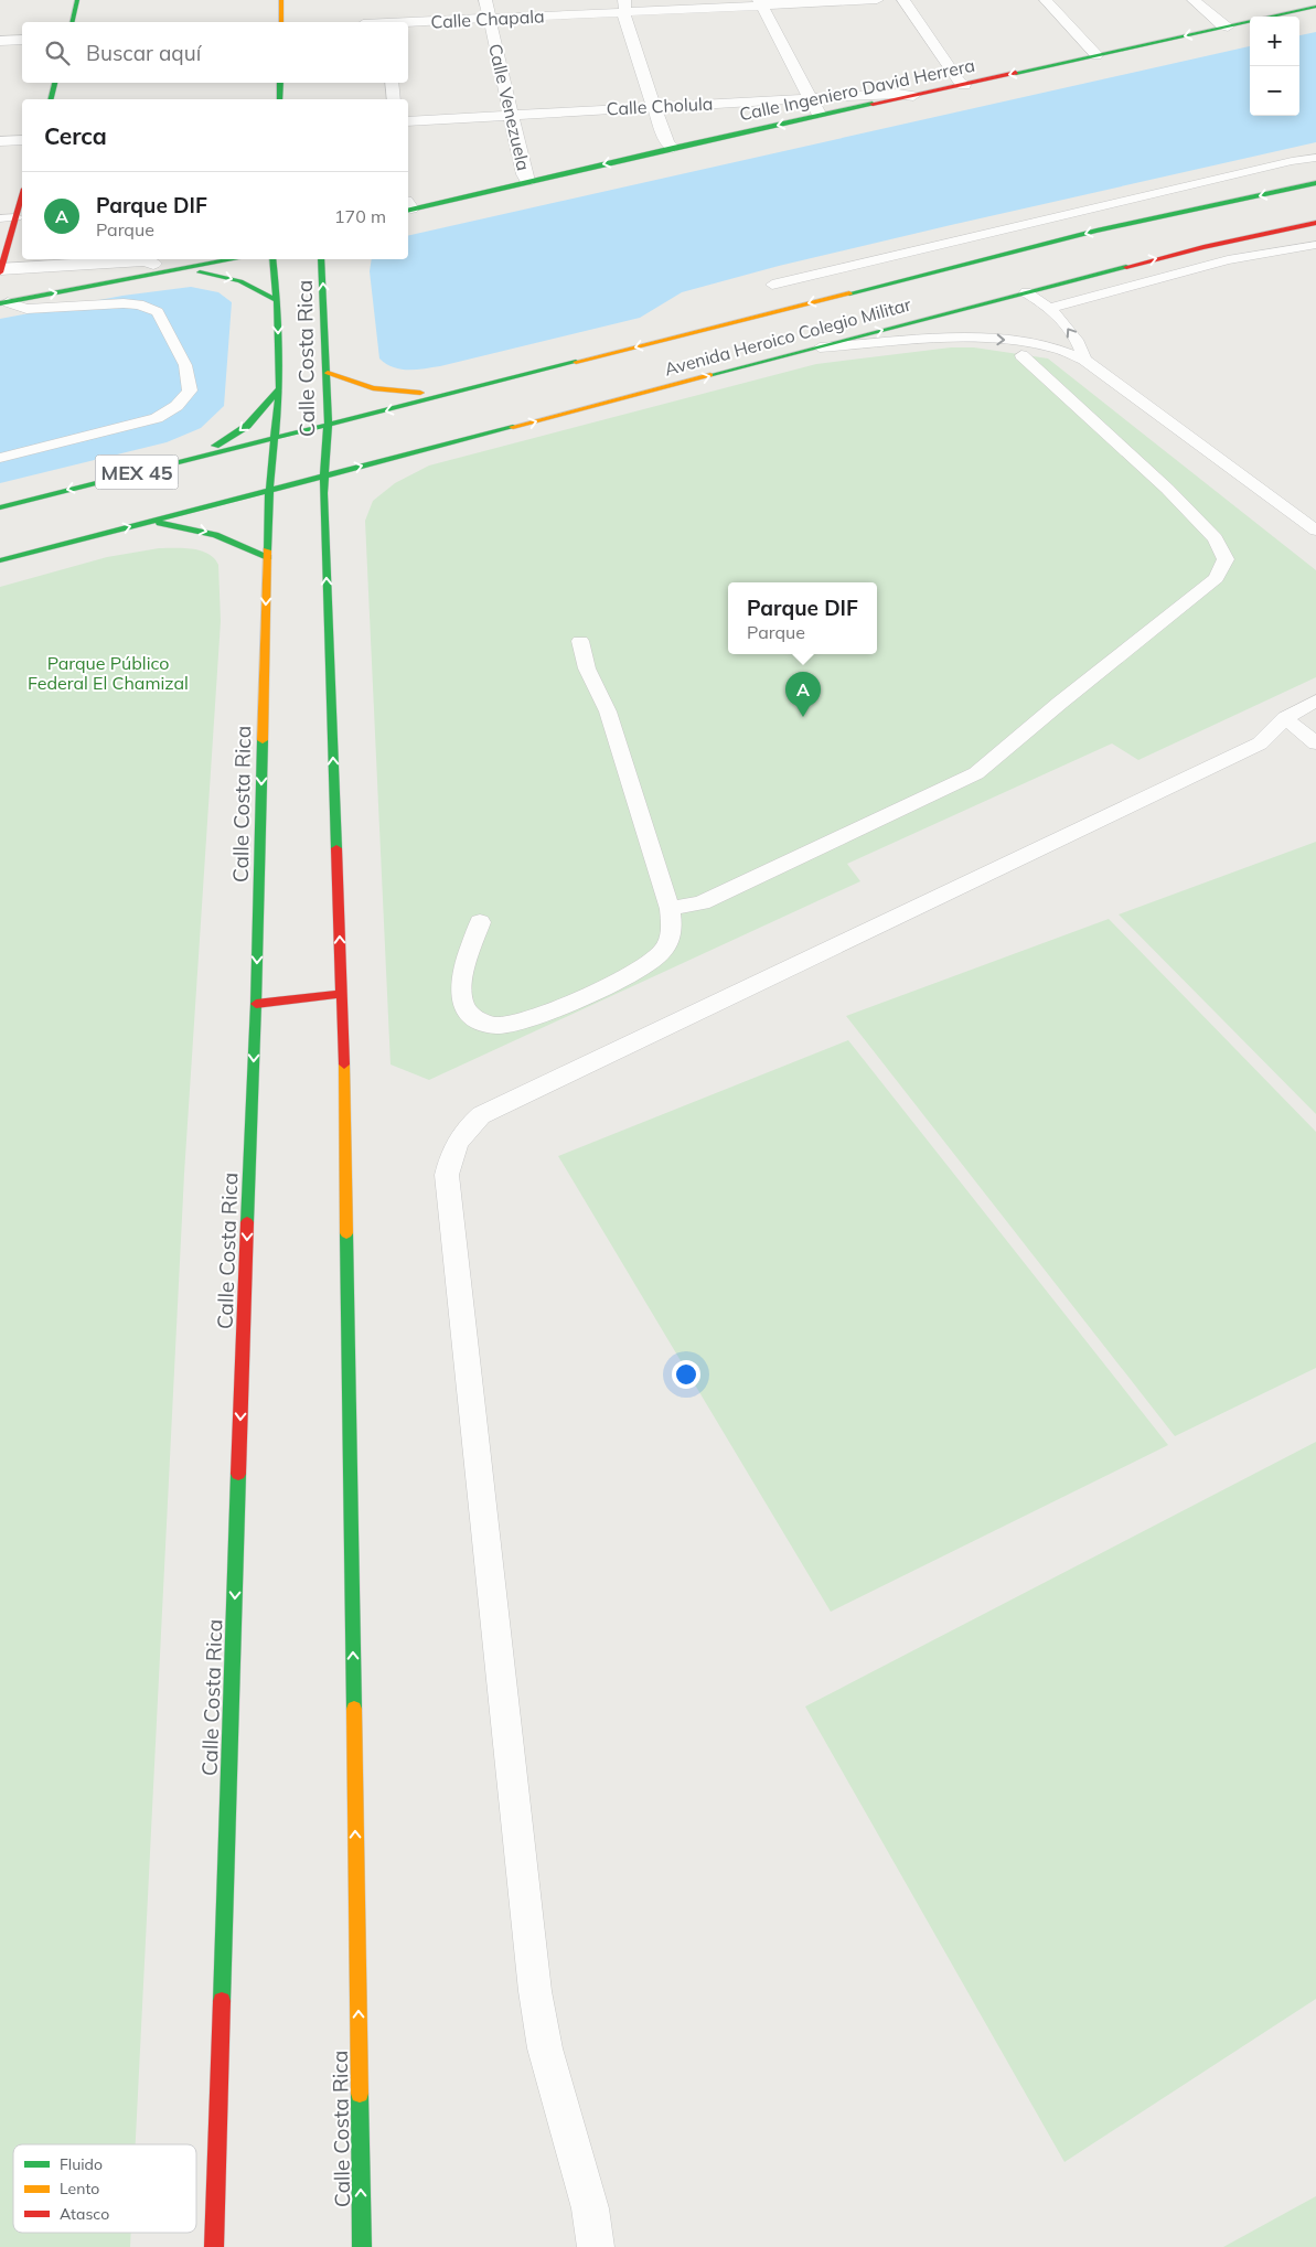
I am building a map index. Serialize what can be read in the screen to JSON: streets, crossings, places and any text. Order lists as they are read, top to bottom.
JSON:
{
  "streets": {
    "main road": [
      "Calle Ingeniero David Herrera",
      "Avenida Heroico Colegio Militar",
      "Calle Costa Rica",
      "MEX 45"
    ],
    "street": ["Calle Chapala", "Calle Cholula", "Calle Venezuela"]
  },
  "crossings": [
    ["Calle Chapala", "Calle Venezuela"],
    ["Calle Ingeniero David Herrera", "Calle Cholula"],
    ["Calle Ingeniero David Herrera", "Calle Venezuela"],
    ["Calle Cholula", "Calle Venezuela"],
    ["Avenida Heroico Colegio Militar", "Calle Costa Rica"],
    ["Avenida Heroico Colegio Militar", "MEX 45"],
    ["Calle Costa Rica", "MEX 45"]
  ],
  "parks": ["Parque Público Federal El Chamizal"],
  "legend": ["Fluido", "Lento", "Atasco"],
  "page": {
    "map_buttons": ["+", "−"],
    "search": "Buscar aquí",
    "heading": "Cerca",
    "list": [
      {
        "mark": "A",
        "name": "Parque DIF",
        "note": "Parque",
        "value": "170 m"
      }
    ],
    "popup": ["Parque DIF", "Parque"],
    "pins": "A"
  }
}
